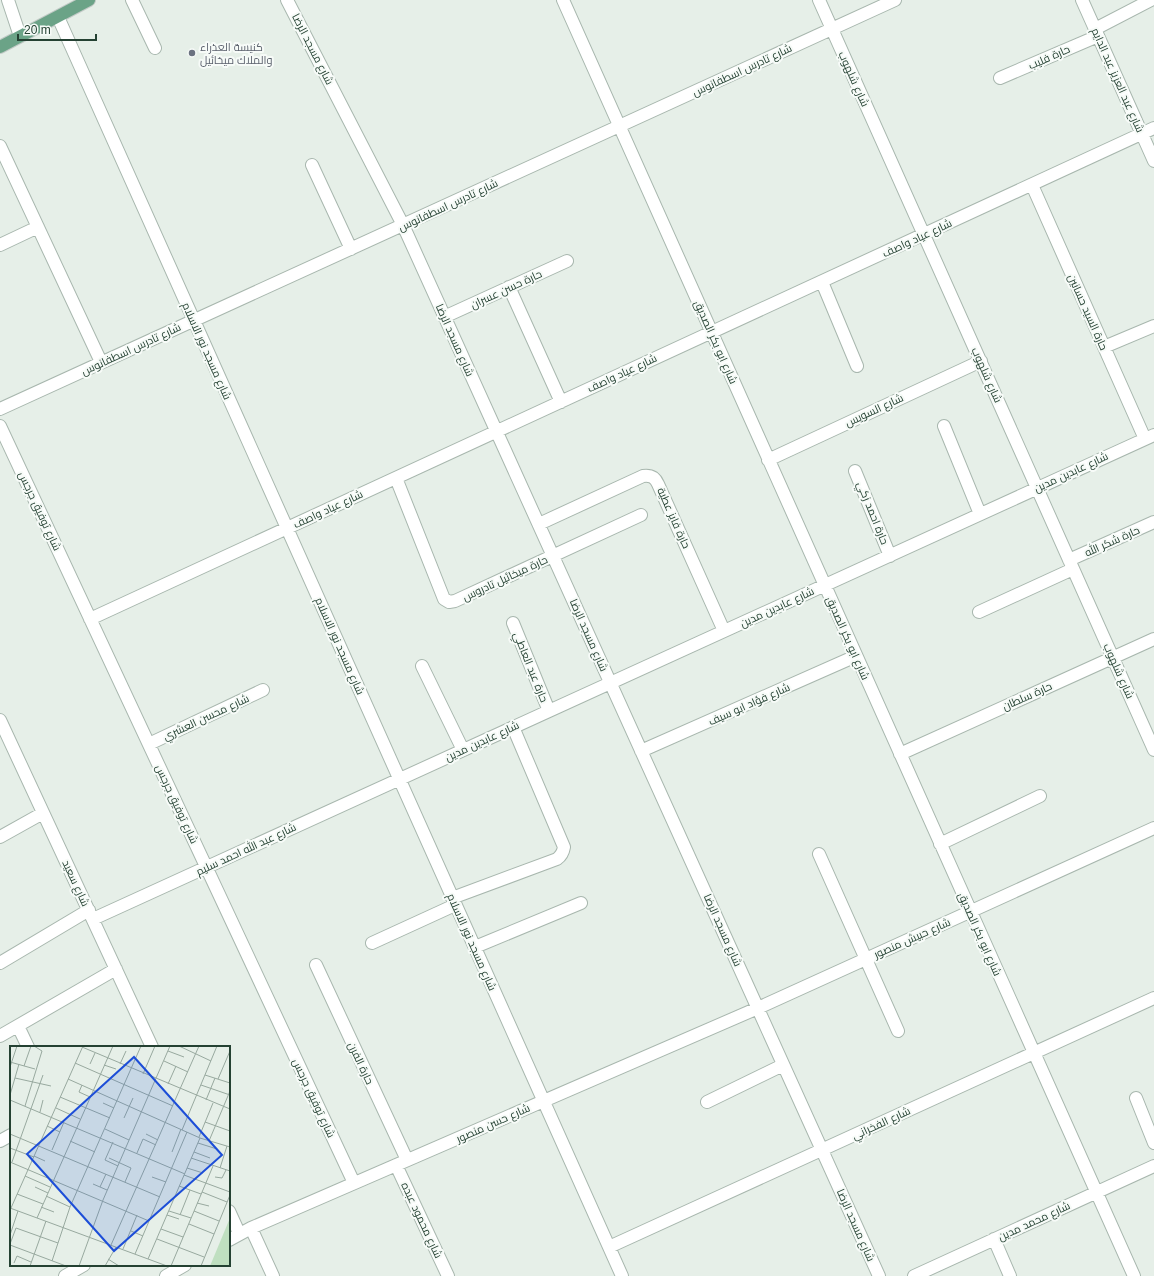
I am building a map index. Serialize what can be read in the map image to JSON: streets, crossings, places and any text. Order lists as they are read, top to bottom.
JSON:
{
  "streets": {
    "street": [
      "شارع مسجد الرضا",
      "حارة فليب",
      "شارع تادرس اسطفانوس",
      "شارع شلهوب",
      "شارع عبد العزيز عبد الدايم",
      "شارع عياد واصف",
      "حارة حسن عسران",
      "حارة السيد حسانين",
      "شارع ابو بكر الصديق",
      "شارع مسجد نور الاسلام",
      "شارع السويس",
      "شارع عابدين مدين",
      "شارع توفيق جرجس",
      "حارة احمد زكي",
      "حارة فايز عطية",
      "حارة شكر الله",
      "حارة ميخائيل تادروس",
      "حارة عبد العاطي",
      "حارة سلطان",
      "شارع فؤاد ابو سيف",
      "شارع محسن العشري",
      "شارع عبد الله احمد سليم",
      "شارع سعيد",
      "شارع حبيش منصور",
      "حارة الفرن",
      "شارع حسن منصور",
      "شارع الفخراني",
      "شارع محمود عبده",
      "شارع محمد مدين"
    ]
  },
  "crossings": [
    ["شارع مسجد الرضا", "شارع تادرس اسطفانوس"],
    ["شارع مسجد الرضا", "شارع عياد واصف"],
    ["شارع مسجد الرضا", "حارة حسن عسران"],
    ["شارع مسجد الرضا", "شارع عابدين مدين"],
    ["شارع مسجد الرضا", "حارة فايز عطية"],
    ["شارع مسجد الرضا", "حارة ميخائيل تادروس"],
    ["شارع مسجد الرضا", "شارع فؤاد ابو سيف"],
    ["شارع مسجد الرضا", "شارع حبيش منصور"],
    ["شارع مسجد الرضا", "شارع حسن منصور"],
    ["شارع مسجد الرضا", "شارع الفخراني"],
    ["حارة فليب", "شارع عبد العزيز عبد الدايم"],
    ["شارع تادرس اسطفانوس", "شارع شلهوب"],
    ["شارع تادرس اسطفانوس", "شارع ابو بكر الصديق"],
    ["شارع تادرس اسطفانوس", "شارع مسجد نور الاسلام"],
    ["شارع شلهوب", "شارع عياد واصف"],
    ["شارع شلهوب", "شارع السويس"],
    ["شارع شلهوب", "شارع عابدين مدين"],
    ["شارع شلهوب", "حارة شكر الله"],
    ["شارع شلهوب", "حارة سلطان"],
    ["شارع عبد العزيز عبد الدايم", "شارع عياد واصف"],
    ["شارع عياد واصف", "حارة السيد حسانين"],
    ["شارع عياد واصف", "شارع ابو بكر الصديق"],
    ["شارع عياد واصف", "شارع مسجد نور الاسلام"],
    ["شارع عياد واصف", "شارع توفيق جرجس"],
    ["شارع عياد واصف", "حارة ميخائيل تادروس"],
    ["حارة السيد حسانين", "شارع عابدين مدين"],
    ["شارع ابو بكر الصديق", "شارع السويس"],
    ["شارع ابو بكر الصديق", "شارع عابدين مدين"],
    ["شارع ابو بكر الصديق", "حارة سلطان"],
    ["شارع ابو بكر الصديق", "شارع فؤاد ابو سيف"],
    ["شارع ابو بكر الصديق", "شارع حبيش منصور"],
    ["شارع ابو بكر الصديق", "شارع الفخراني"],
    ["شارع ابو بكر الصديق", "شارع محمد مدين"],
    ["شارع مسجد نور الاسلام", "شارع عابدين مدين"],
    ["شارع مسجد نور الاسلام", "شارع عبد الله احمد سليم"],
    ["شارع مسجد نور الاسلام", "شارع حسن منصور"],
    ["شارع مسجد نور الاسلام", "شارع الفخراني"],
    ["شارع عابدين مدين", "حارة احمد زكي"],
    ["شارع عابدين مدين", "حارة فايز عطية"],
    ["شارع عابدين مدين", "حارة عبد العاطي"],
    ["شارع عابدين مدين", "شارع عبد الله احمد سليم"],
    ["شارع توفيق جرجس", "شارع محسن العشري"],
    ["شارع توفيق جرجس", "شارع عبد الله احمد سليم"],
    ["شارع توفيق جرجس", "شارع حسن منصور"],
    ["شارع عبد الله احمد سليم", "شارع سعيد"],
    ["شارع حبيش منصور", "شارع حسن منصور"],
    ["حارة الفرن", "شارع حسن منصور"],
    ["حارة الفرن", "شارع محمود عبده"],
    ["شارع حسن منصور", "شارع محمود عبده"]
  ],
  "places": ["كنيسة العذراء والملاك ميخائيل"],
  "scale_bar": "20 m"
}
